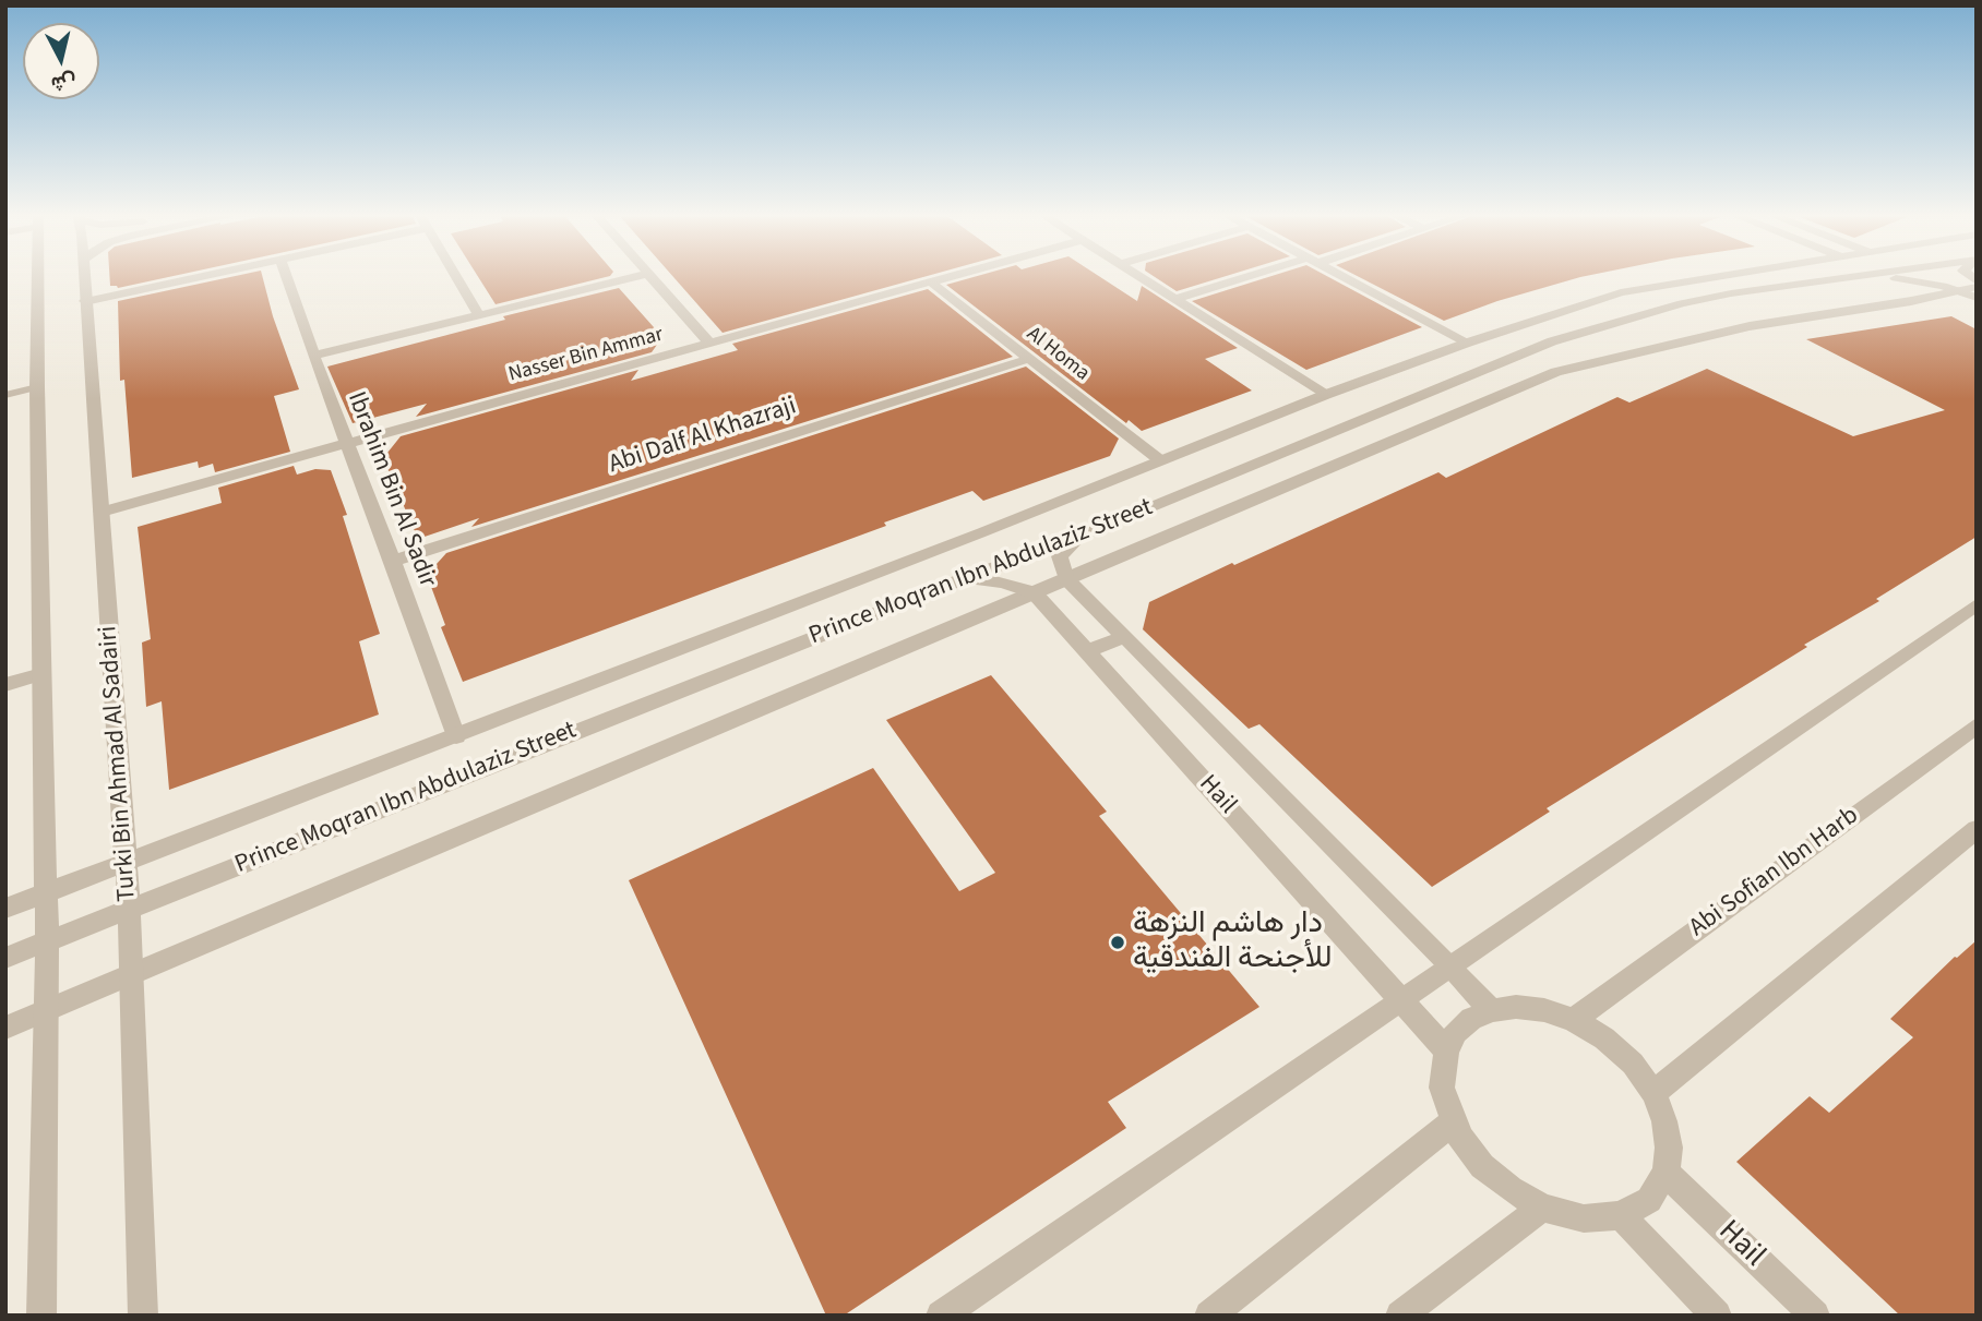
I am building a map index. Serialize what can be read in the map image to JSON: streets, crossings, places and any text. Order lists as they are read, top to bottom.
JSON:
{
  "streets": {
    "street": [
      "Al Homa",
      "Nasser Bin Ammar",
      "Abi Dalf Al Khazraji",
      "Ibrahim Bin Al Sadir",
      "Prince Moqran Ibn Abdulaziz Street",
      "Turki Bin Ahmad Al Sadairi",
      "Hail",
      "Abi Sofian Ibn Harb"
    ]
  },
  "crossings": [
    ["Al Homa", "Nasser Bin Ammar"],
    ["Al Homa", "Abi Dalf Al Khazraji"],
    ["Al Homa", "Prince Moqran Ibn Abdulaziz Street"],
    ["Nasser Bin Ammar", "Ibrahim Bin Al Sadir"],
    ["Nasser Bin Ammar", "Turki Bin Ahmad Al Sadairi"],
    ["Abi Dalf Al Khazraji", "Ibrahim Bin Al Sadir"],
    ["Ibrahim Bin Al Sadir", "Prince Moqran Ibn Abdulaziz Street"],
    ["Prince Moqran Ibn Abdulaziz Street", "Turki Bin Ahmad Al Sadairi"],
    ["Hail", "Abi Sofian Ibn Harb"]
  ],
  "places": ["دار هاشم النزهة للأجنحة الفندقية"],
  "north": "bottom"
}
